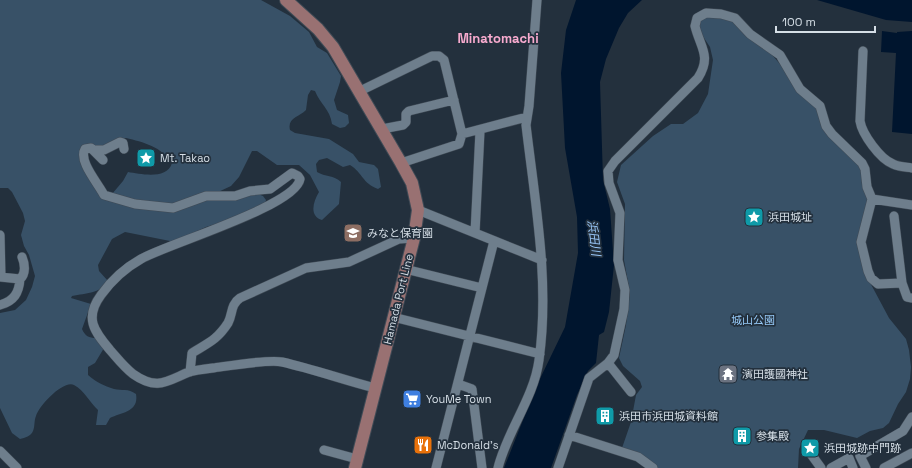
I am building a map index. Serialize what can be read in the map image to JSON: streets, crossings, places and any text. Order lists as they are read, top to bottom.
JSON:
{
  "streets": {
    "main road": ["Hamada Port Line"]
  },
  "districts": ["Minatomachi"],
  "water": ["浜田川"],
  "parks": ["城山公園"],
  "places": {
    "place": ["Mt. Takao", "浜田城址", "浜田城跡中門跡"],
    "school or university": ["みなと保育園"],
    "temple": ["濱田護國神社"],
    "supermarket": ["YouMe Town"],
    "building": ["浜田市浜田城資料館", "参集殿"],
    "restaurant": ["McDonald's"]
  },
  "scale_bar": "100 m"
}
